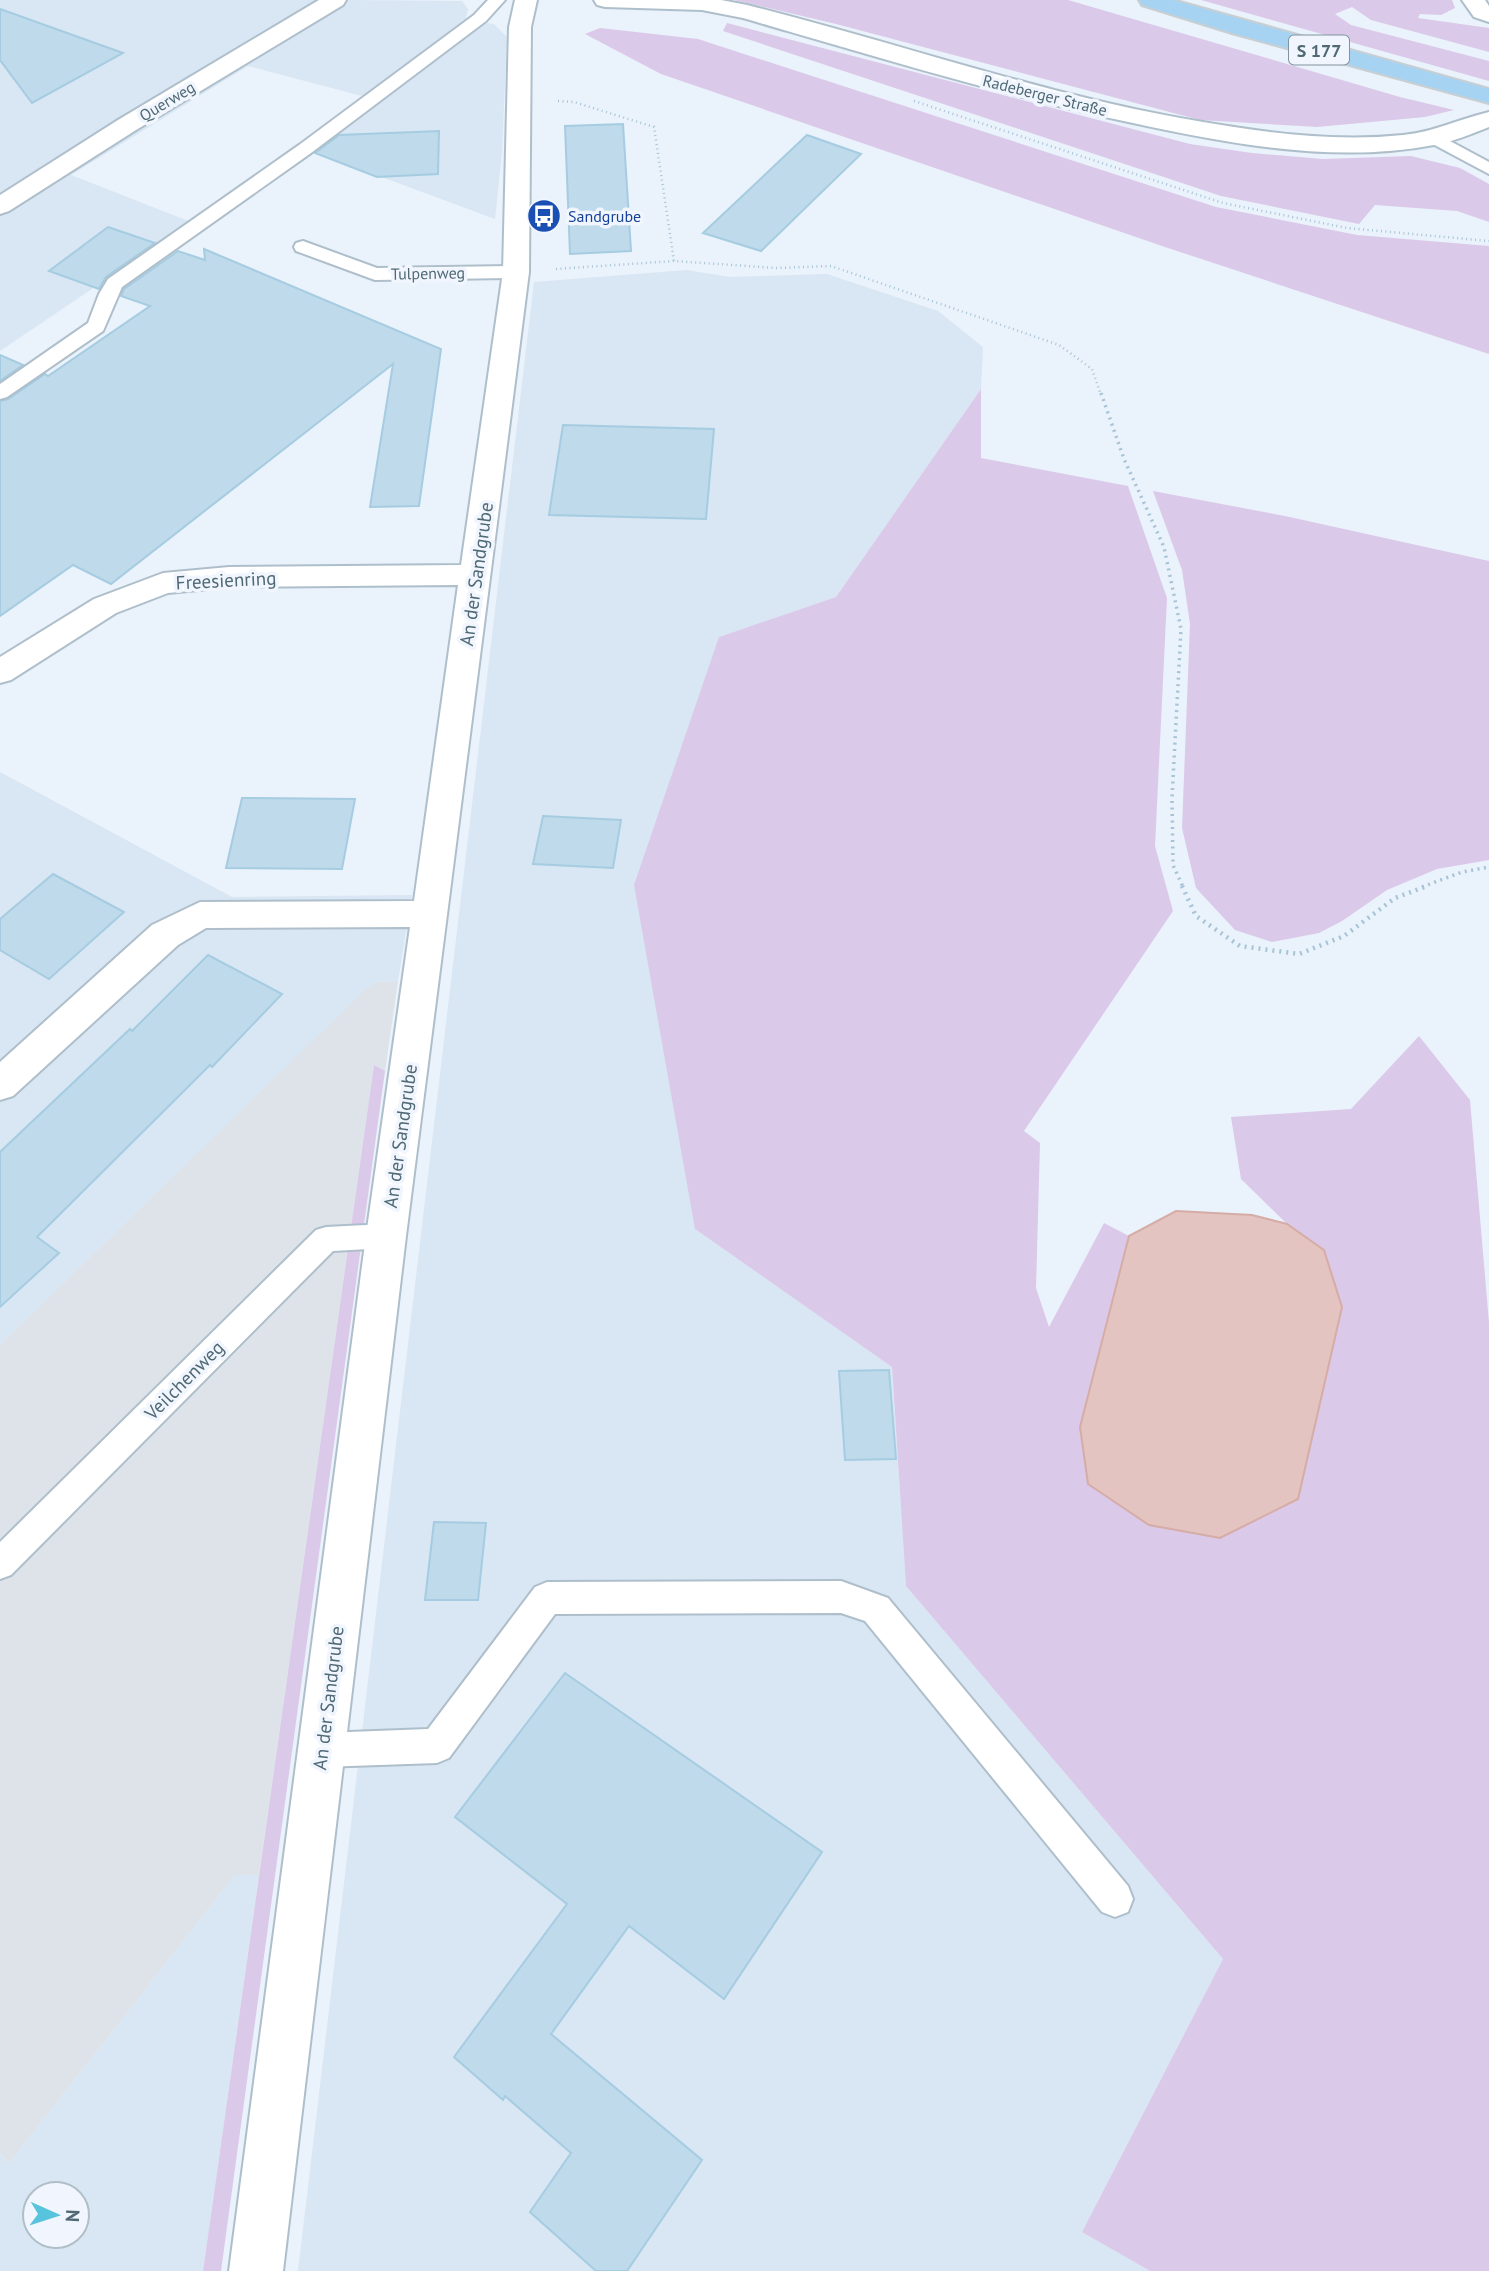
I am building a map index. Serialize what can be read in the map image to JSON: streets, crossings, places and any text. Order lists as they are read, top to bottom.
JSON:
{
  "streets": {
    "highway": ["S 177"],
    "street": [
      "Radeberger Straße",
      "Querweg",
      "An der Sandgrube",
      "Freesienring"
    ],
    "lane": ["Tulpenweg", "Veilchenweg"]
  },
  "crossings": [
    ["Tulpenweg", "An der Sandgrube"],
    ["An der Sandgrube", "Freesienring"],
    ["An der Sandgrube", "Veilchenweg"]
  ],
  "places": {
    "bus stop": ["Sandgrube"]
  },
  "north": "right"
}
